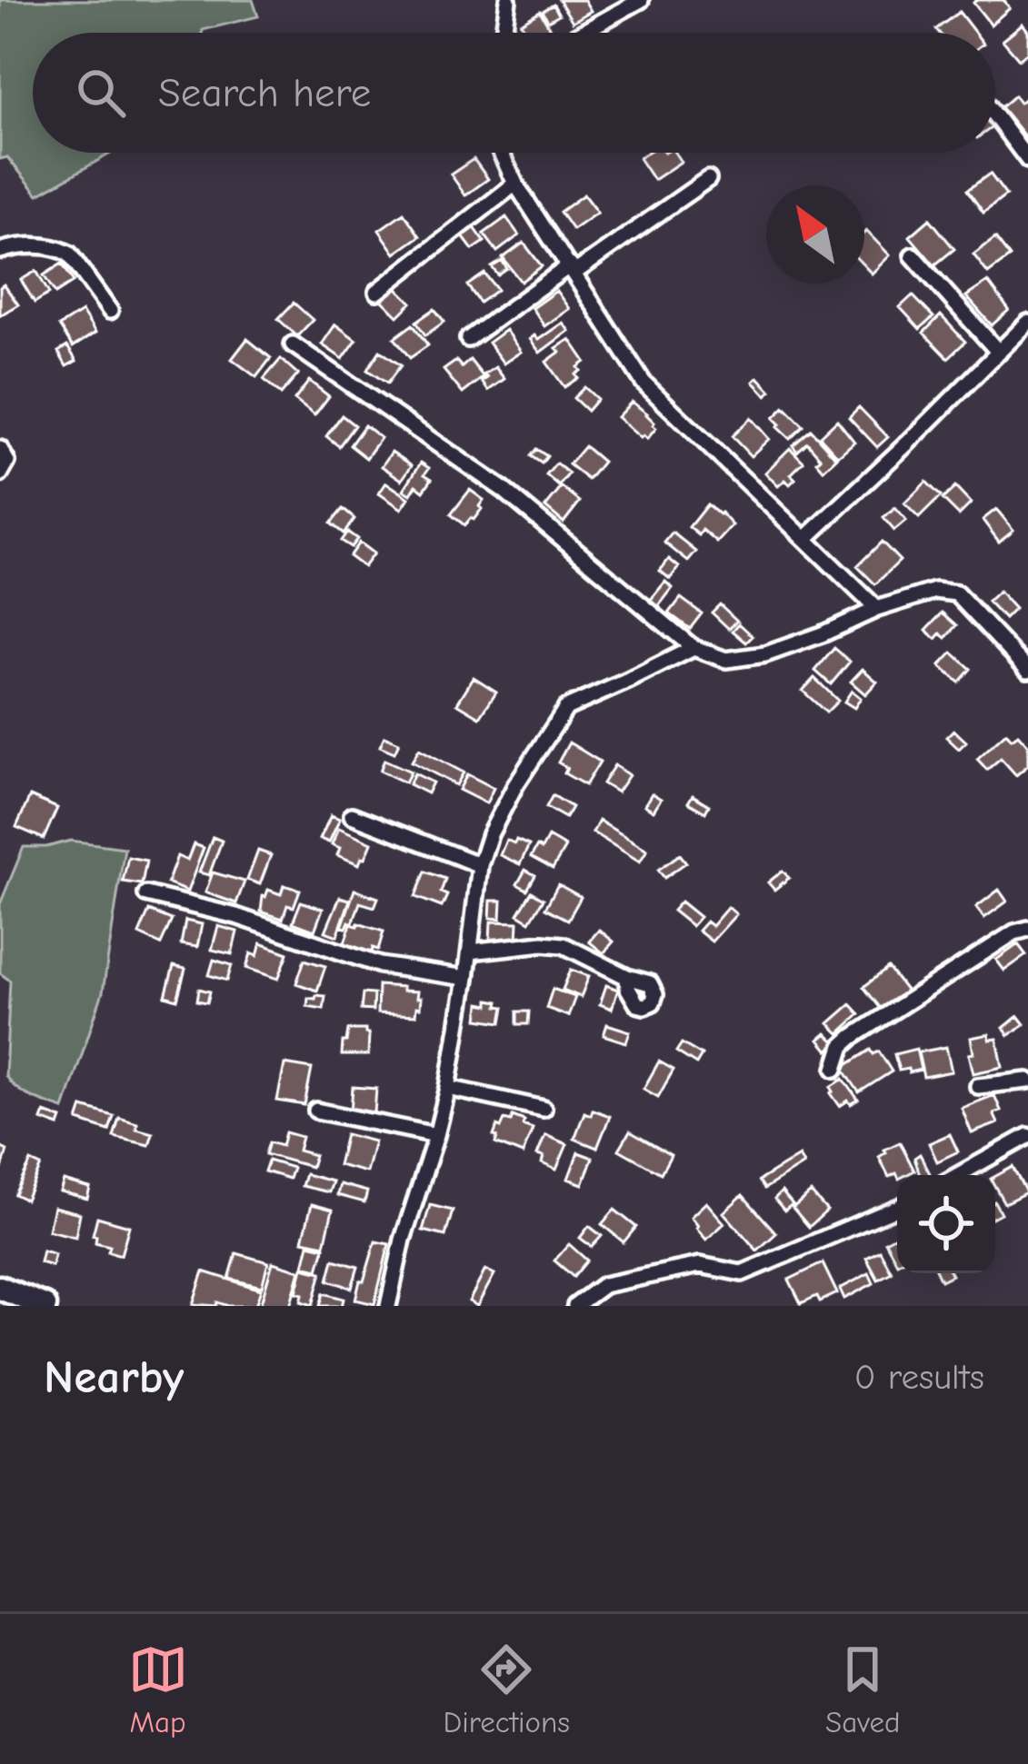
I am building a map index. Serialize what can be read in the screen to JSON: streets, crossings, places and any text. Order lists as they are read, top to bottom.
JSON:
{
  "north": "top left",
  "page": {
    "search": "Search here",
    "heading": ["Nearby", "0 results"],
    "nav": ["Map", "Directions", "Saved"]
  }
}
